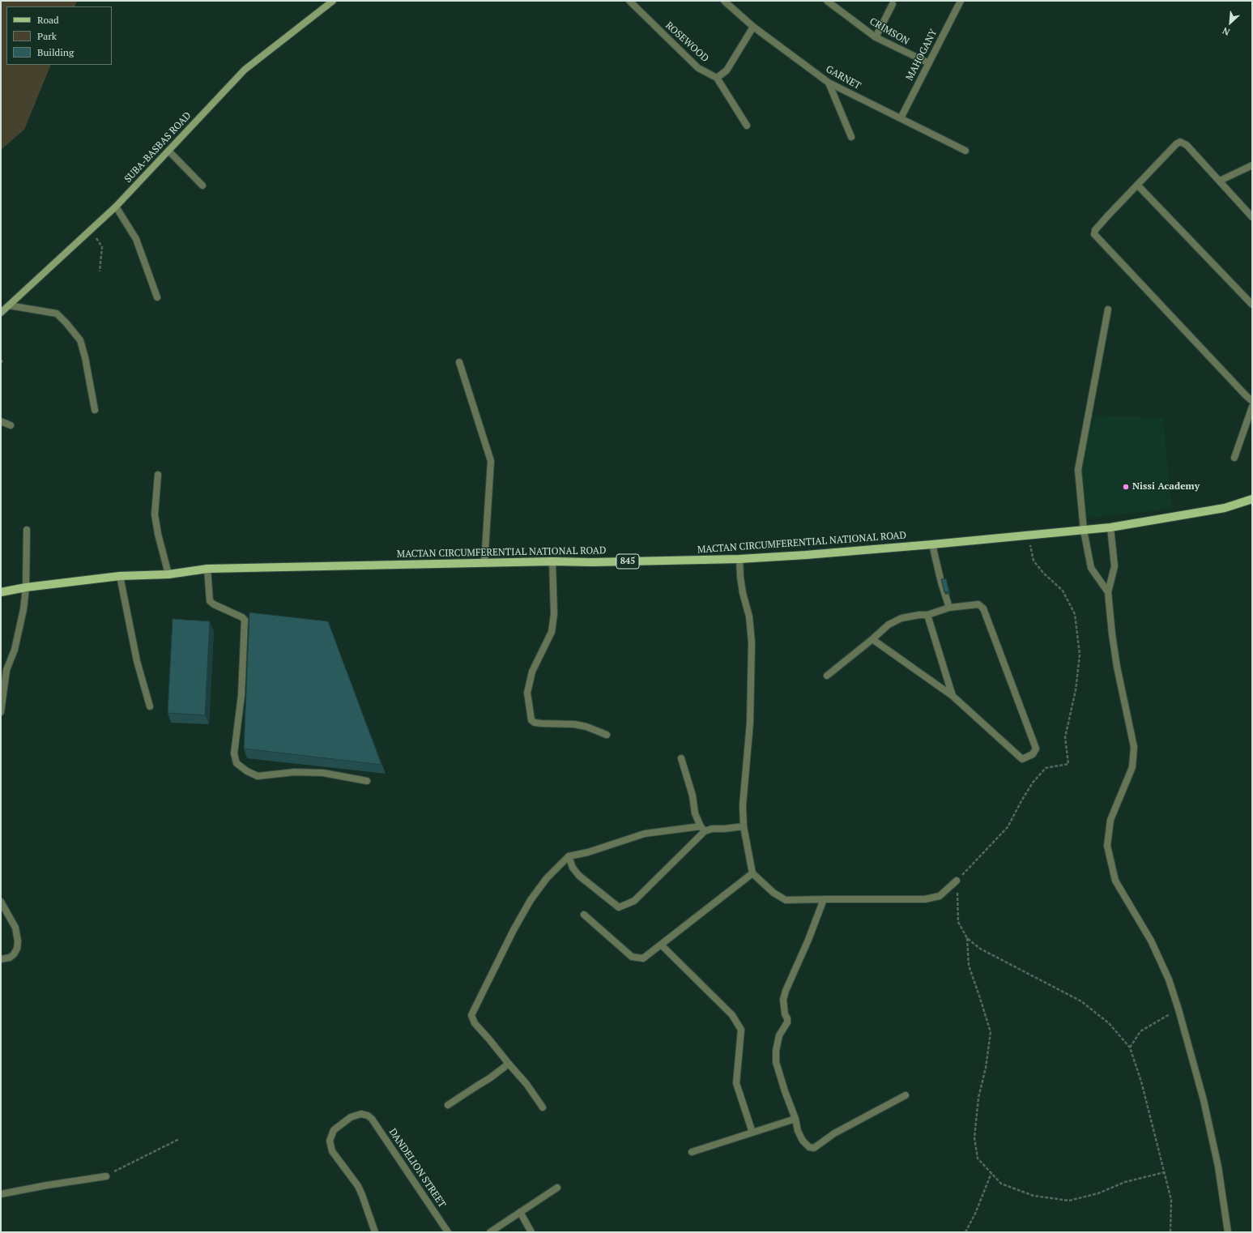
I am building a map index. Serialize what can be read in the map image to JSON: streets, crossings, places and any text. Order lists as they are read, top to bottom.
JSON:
{
  "streets": {
    "main road": ["MACTAN CIRCUMFERENTIAL NATIONAL ROAD", "845"],
    "street": [
      "CRIMSON",
      "ROSEWOOD",
      "MAHOGANY",
      "GARNET",
      "SUBA-BASBAS ROAD",
      "DANDELION STREET"
    ]
  },
  "crossings": [
    ["CRIMSON", "MAHOGANY"],
    ["MAHOGANY", "GARNET"]
  ],
  "places": ["Nissi Academy"],
  "legend": ["Road", "Park", "Building"],
  "north": "bottom left"
}
